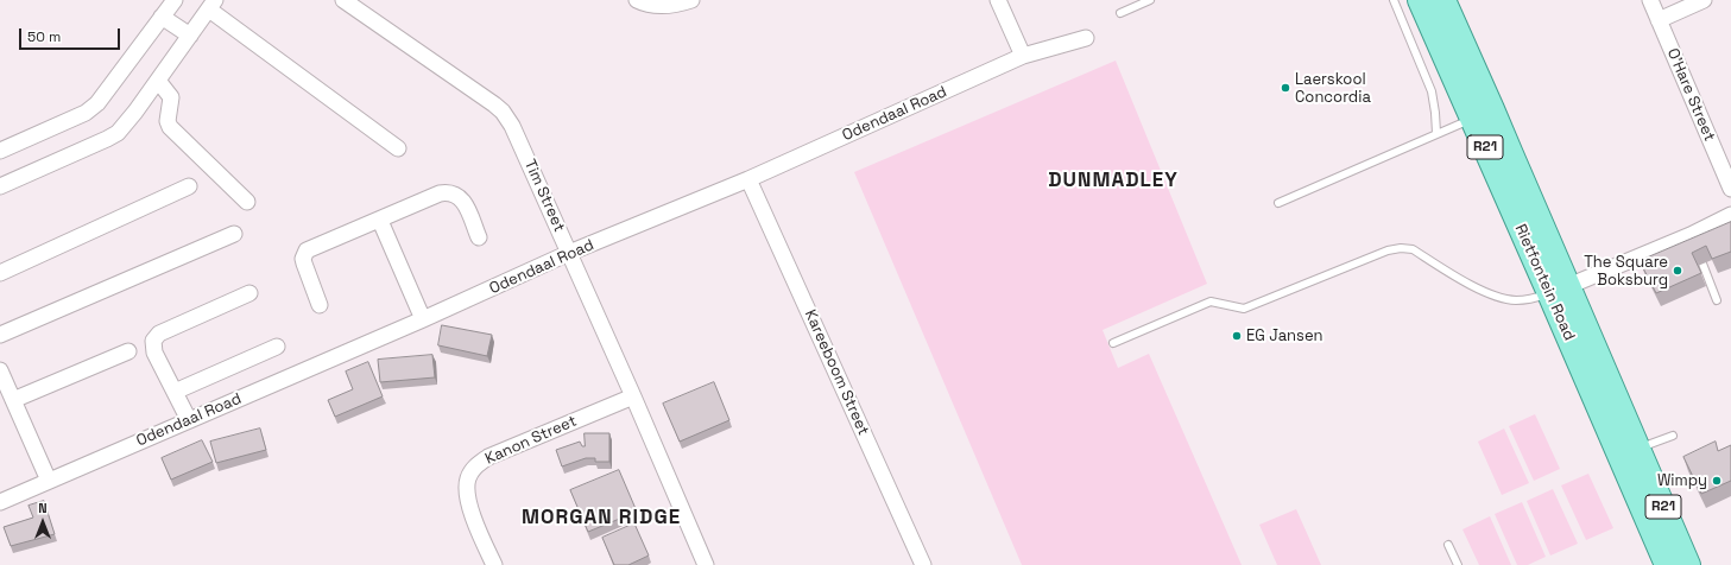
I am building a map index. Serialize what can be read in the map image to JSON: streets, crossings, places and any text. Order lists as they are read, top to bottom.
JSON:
{
  "streets": {
    "main road": ["R21", "Rietfontein Road"],
    "street": [
      "O'Hare Street",
      "Odendaal Road",
      "Tim Street",
      "Kareeboom Street",
      "Kanon Street"
    ]
  },
  "crossings": [
    ["Odendaal Road", "Tim Street"],
    ["Odendaal Road", "Kareeboom Street"],
    ["Tim Street", "Kanon Street"]
  ],
  "districts": ["DUNMADLEY", "MORGAN RIDGE"],
  "places": [
    "Laerskool Concordia",
    "The Square Boksburg",
    "EG Jansen",
    "Wimpy"
  ],
  "scale_bar": "50 m",
  "north": "top"
}
